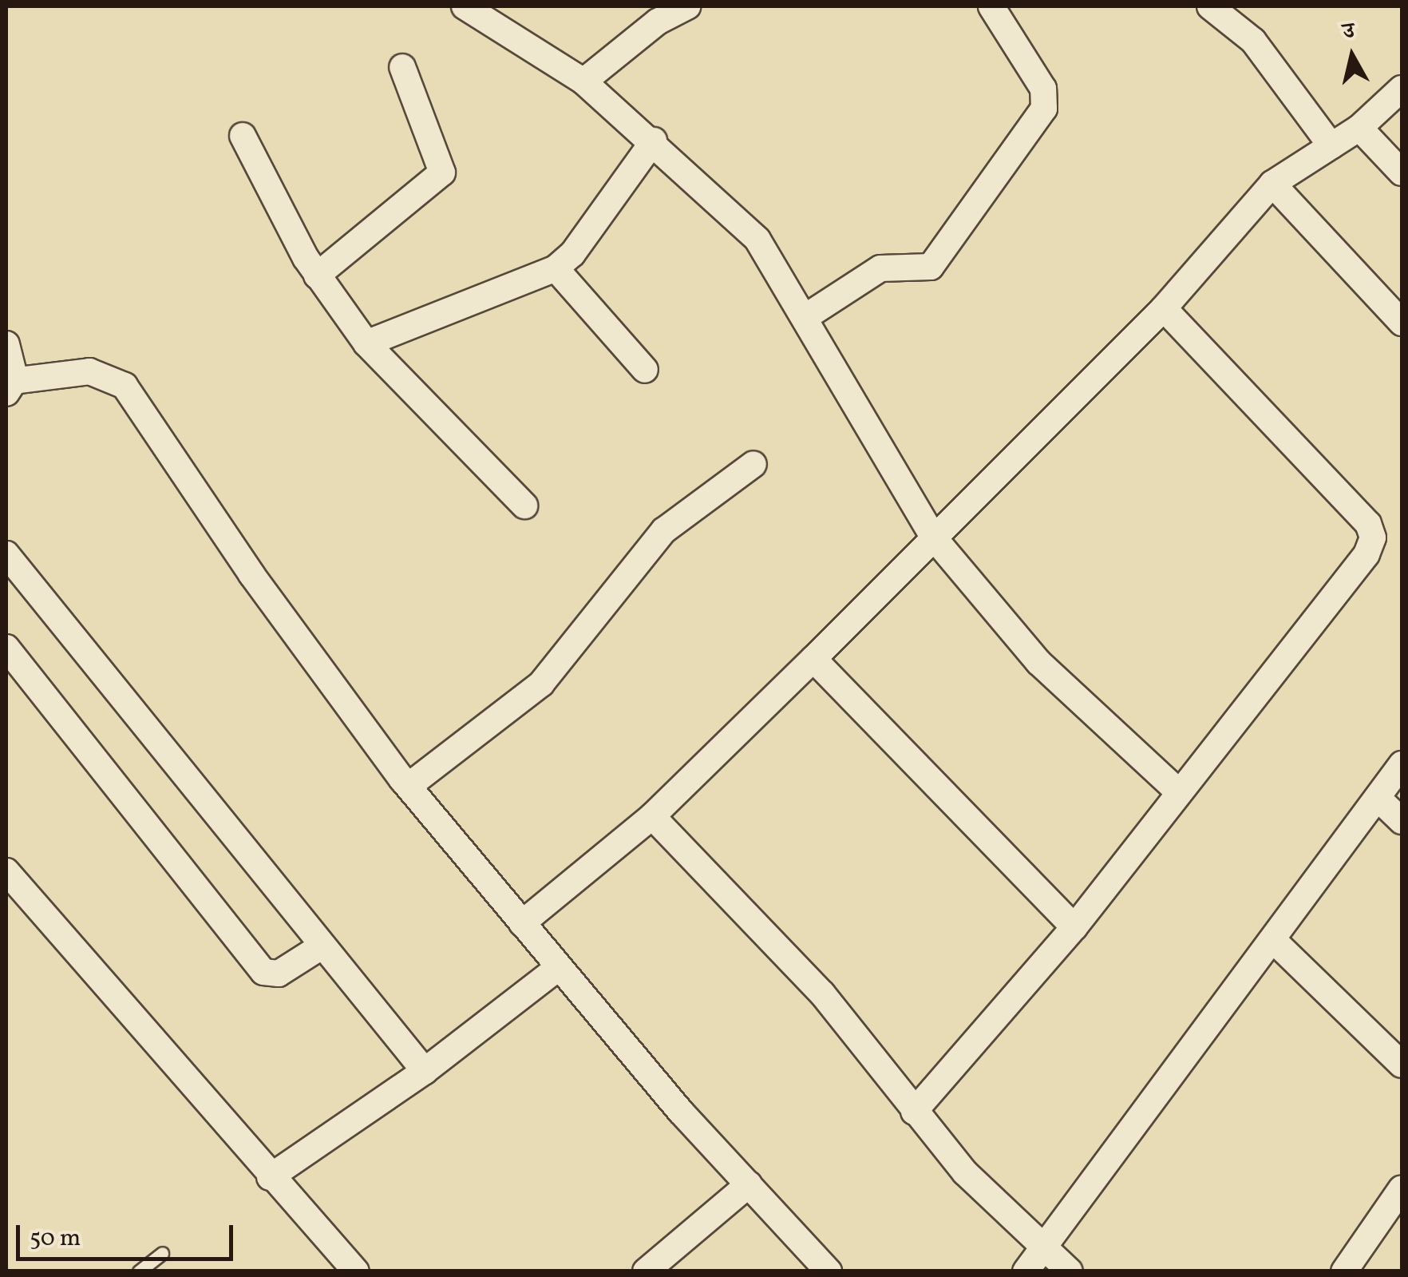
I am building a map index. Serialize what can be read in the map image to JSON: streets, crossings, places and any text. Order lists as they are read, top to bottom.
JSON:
{
  "scale_bar": "50 m",
  "north": "top"
}
